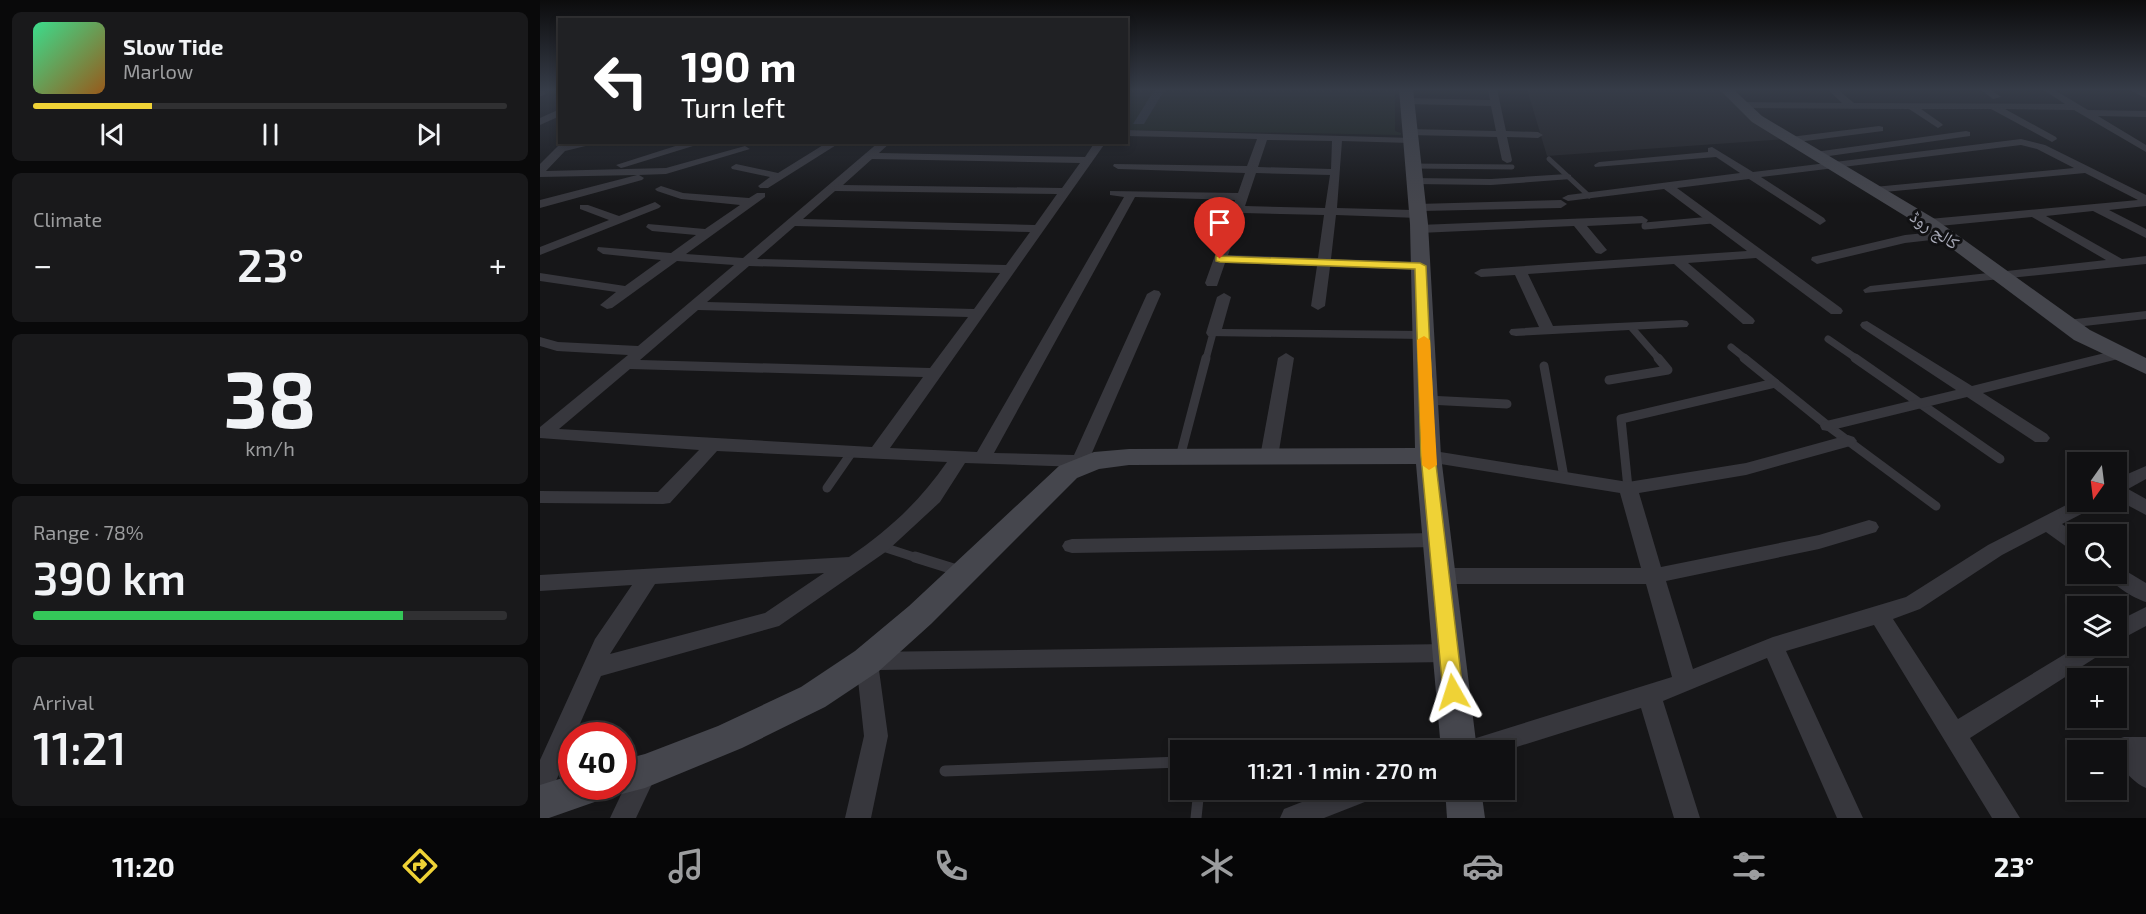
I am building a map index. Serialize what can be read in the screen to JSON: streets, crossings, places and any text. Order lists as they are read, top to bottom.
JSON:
{
  "streets": {
    "street": ["کالج روڈ"]
  },
  "north": "bottom",
  "page": {
    "turn": ["190 m", "Turn left"],
    "song": ["Slow Tide", "Marlow"],
    "tile": [
      "Climate",
      ["38", "km/h"],
      ["Range · 78%", "390 km"],
      ["Arrival", "11:21"]
    ],
    "heat": ["−", "23°", "+"],
    "map_buttons": ["+", "−"],
    "limit": "40",
    "trip": "11:21 · 1 min · 270 m",
    "tabs": ["11:20", "23°"]
  }
}
